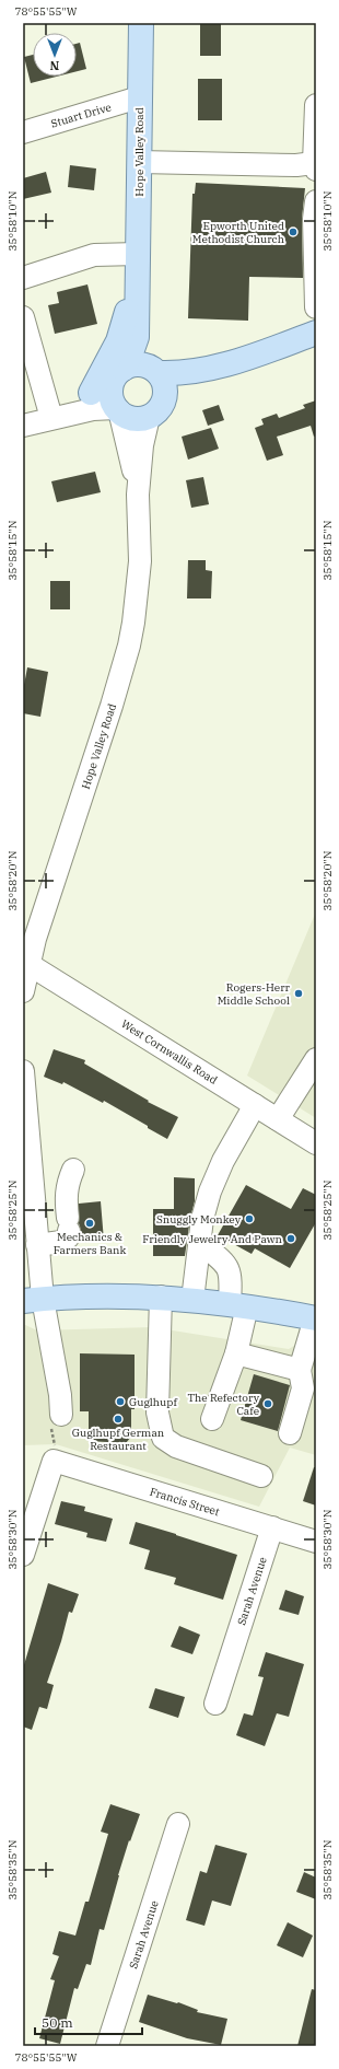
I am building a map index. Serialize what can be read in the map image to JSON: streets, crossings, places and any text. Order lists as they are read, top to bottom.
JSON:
{
  "streets": {
    "main road": ["Hope Valley Road"],
    "street": [
      "Stuart Drive",
      "West Cornwallis Road",
      "Francis Street",
      "Sarah Avenue"
    ]
  },
  "crossings": [
    ["Stuart Drive", "Hope Valley Road"],
    ["Hope Valley Road", "West Cornwallis Road"],
    ["Francis Street", "Sarah Avenue"]
  ],
  "places": [
    "Epworth United Methodist Church",
    "Rogers-Herr Middle School",
    "Snuggly Monkey",
    "Mechanics & Farmers Bank",
    "Friendly Jewelry And Pawn",
    "Guglhupf",
    "The Refectory Cafe",
    "Guglhupf German Restaurant"
  ],
  "scale_bar": "50 m",
  "north": "bottom",
  "coordinates": [
    "78°55'55\"W",
    "35°58'10\"N",
    "35°58'15\"N",
    "35°58'20\"N",
    "35°58'25\"N",
    "35°58'30\"N",
    "35°58'35\"N"
  ]
}
